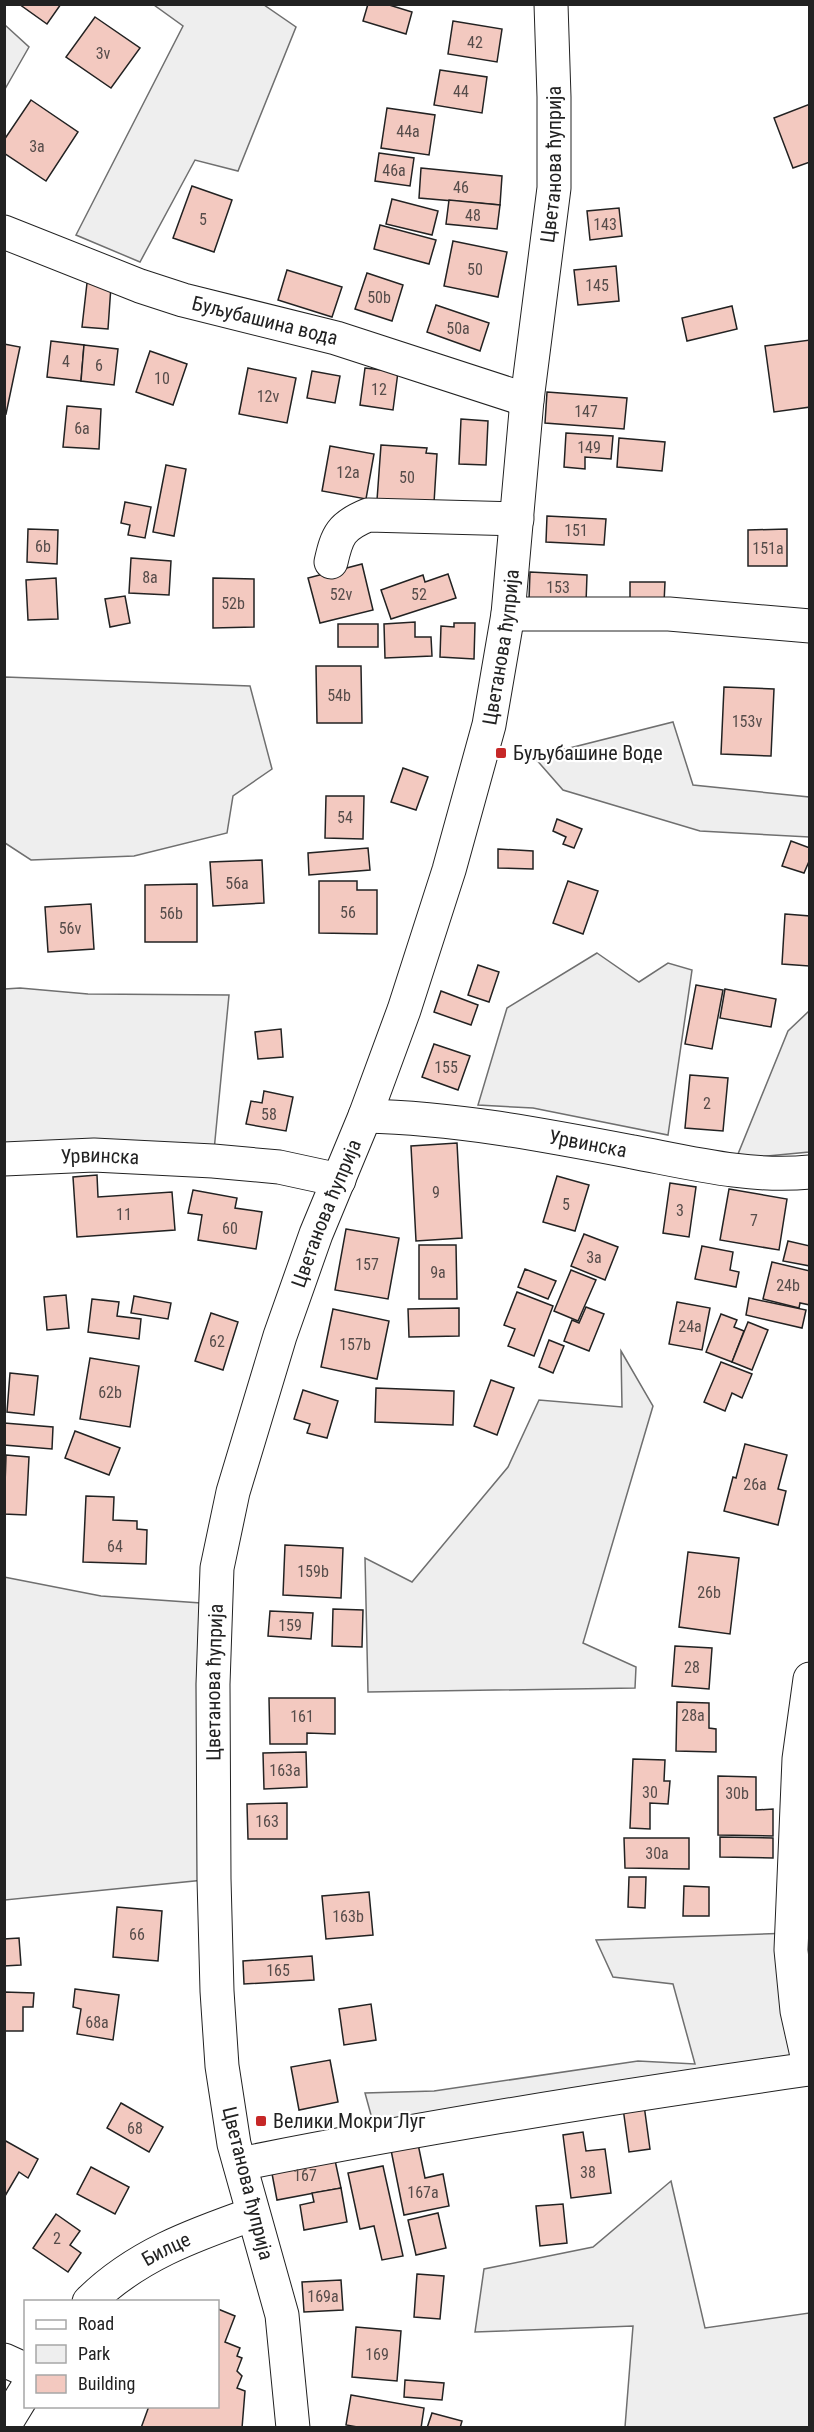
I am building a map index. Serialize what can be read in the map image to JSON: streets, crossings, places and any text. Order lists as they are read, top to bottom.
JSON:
{
  "streets": {
    "street": [
      "Цветанова ћуприја",
      "Буљубашина вода",
      "Урвинска",
      "Билце"
    ]
  },
  "crossings": [
    ["Цветанова ћуприја", "Буљубашина вода"],
    ["Цветанова ћуприја", "Урвинска"],
    ["Цветанова ћуприја", "Билце"]
  ],
  "places": {
    "transit": ["Буљубашине Воде", "Велики Мокри Луг"]
  },
  "house_numbers": [
    "42",
    "3v",
    "44",
    "44a",
    "3a",
    "46a",
    "46",
    "48",
    "5",
    "143",
    "50",
    "145",
    "50b",
    "50a",
    "4",
    "6",
    "10",
    "12",
    "12v",
    "147",
    "6a",
    "149",
    "12a",
    "50",
    "151",
    "6b",
    "151a",
    "8a",
    "153",
    "52v",
    "52",
    "52b",
    "54b",
    "153v",
    "54",
    "56a",
    "56",
    "56b",
    "56v",
    "155",
    "2",
    "58",
    "9",
    "5",
    "3",
    "11",
    "7",
    "60",
    "3a",
    "157",
    "9a",
    "24b",
    "24a",
    "62",
    "157b",
    "62b",
    "26a",
    "64",
    "159b",
    "26b",
    "159",
    "28",
    "28a",
    "161",
    "163a",
    "30",
    "30b",
    "163",
    "30a",
    "163b",
    "66",
    "165",
    "68a",
    "68",
    "38",
    "167",
    "167a",
    "2",
    "169a",
    "169"
  ],
  "legend": ["Road", "Park", "Building"]
}
